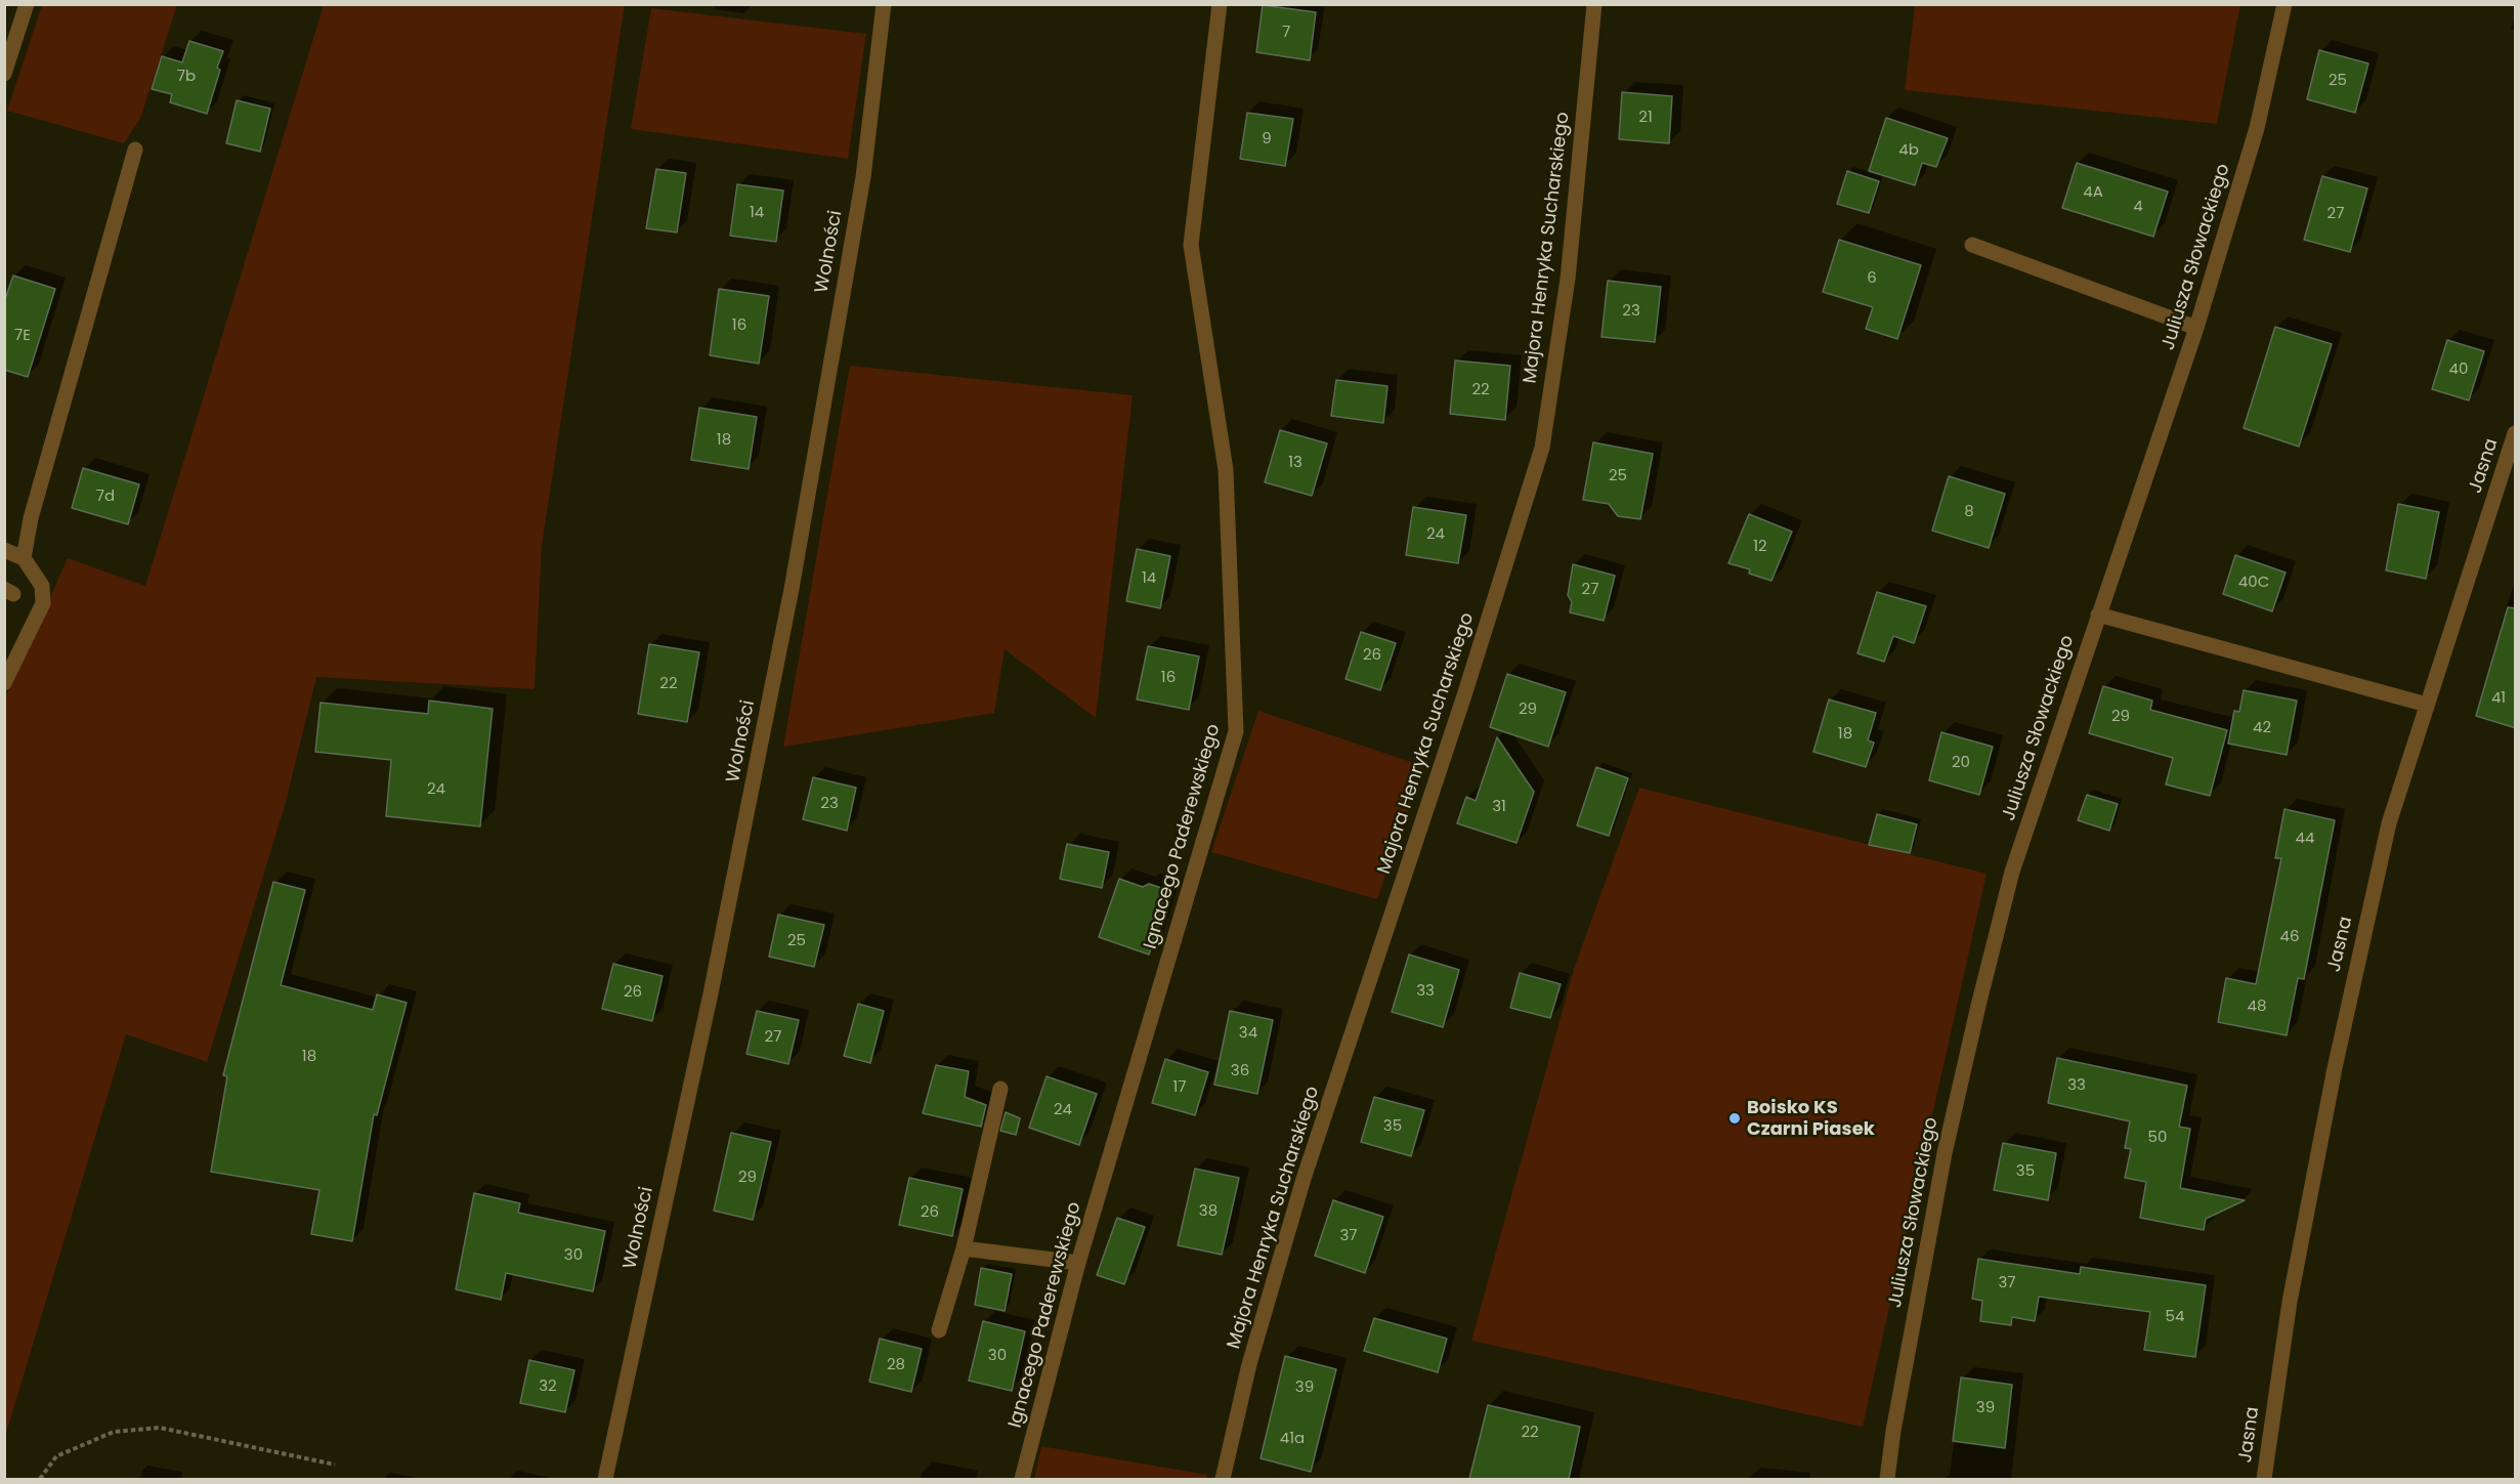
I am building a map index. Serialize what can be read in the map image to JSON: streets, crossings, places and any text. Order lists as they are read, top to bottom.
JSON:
{
  "streets": {
    "street": [
      "Majora Henryka Sucharskiego",
      "Wolności",
      "Juliusza Słowackiego",
      "Jasna",
      "Ignacego Paderewskiego"
    ]
  },
  "places": ["Boisko KS Czarni Piasek"],
  "house_numbers": [
    "7",
    "7b",
    "25",
    "21",
    "9",
    "4b",
    "4A",
    "4",
    "14",
    "27",
    "6",
    "23",
    "16",
    "7E",
    "40",
    "22",
    "18",
    "13",
    "25",
    "7d",
    "8",
    "24",
    "12",
    "14",
    "40C",
    "27",
    "26",
    "16",
    "22",
    "41",
    "29",
    "29",
    "42",
    "18",
    "20",
    "24",
    "23",
    "31",
    "44",
    "46",
    "25",
    "33",
    "26",
    "48",
    "34",
    "27",
    "18",
    "36",
    "33",
    "17",
    "24",
    "35",
    "50",
    "35",
    "29",
    "38",
    "26",
    "37",
    "30",
    "37",
    "54",
    "30",
    "28",
    "32",
    "39",
    "39",
    "22",
    "41a"
  ]
}
